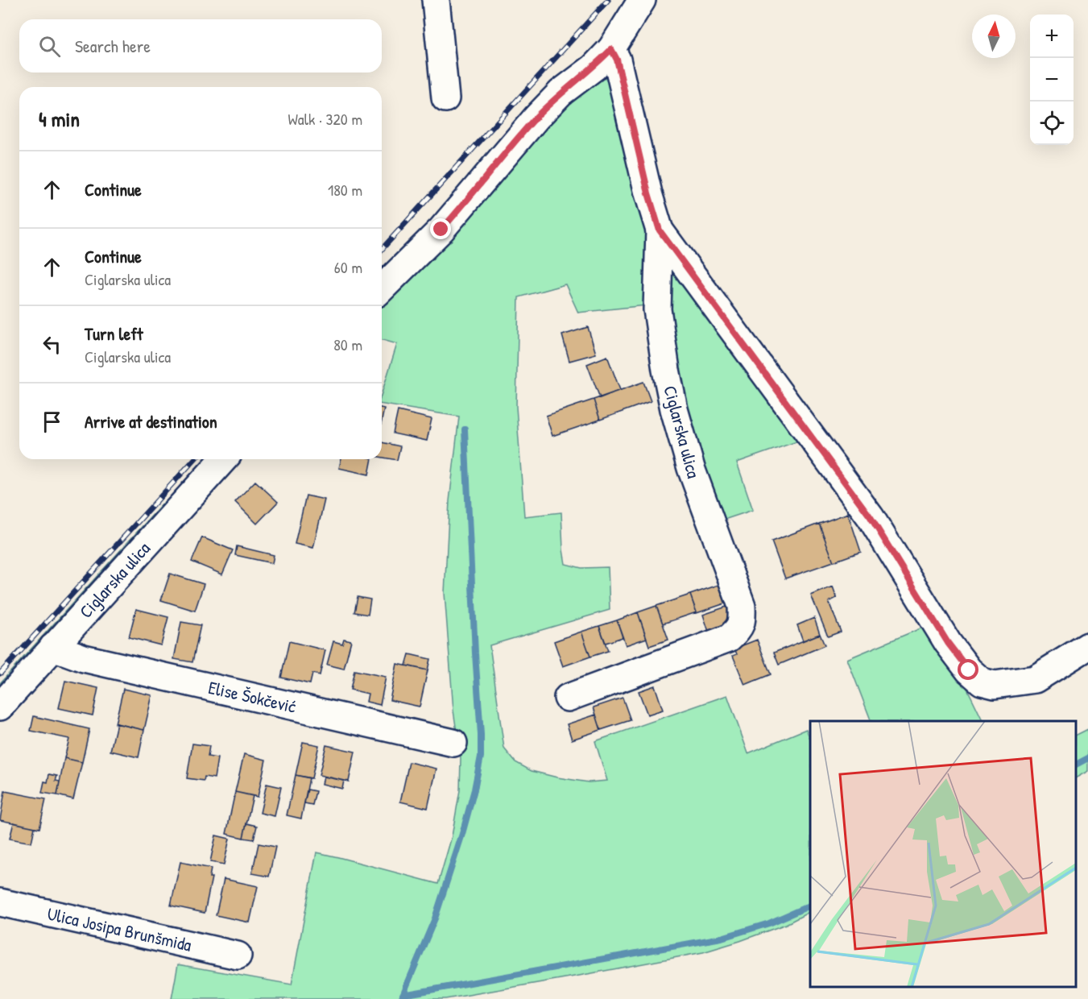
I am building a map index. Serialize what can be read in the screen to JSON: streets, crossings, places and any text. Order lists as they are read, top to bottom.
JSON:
{
  "streets": {
    "street": ["Ciglarska ulica", "Elise Šokčević", "Ulica Josipa Brunšmida"]
  },
  "crossings": [
    ["Ciglarska ulica", "Elise Šokčević"]
  ],
  "north": "top",
  "page": {
    "map_buttons": ["+", "−"],
    "search": "Search here",
    "heading": ["4 min", "Walk · 320 m"],
    "list": [
      ["Continue", "180 m"],
      ["Continue", "Ciglarska ulica", "60 m"],
      ["Turn left", "Ciglarska ulica", "80 m"],
      "Arrive at destination"
    ]
  }
}
